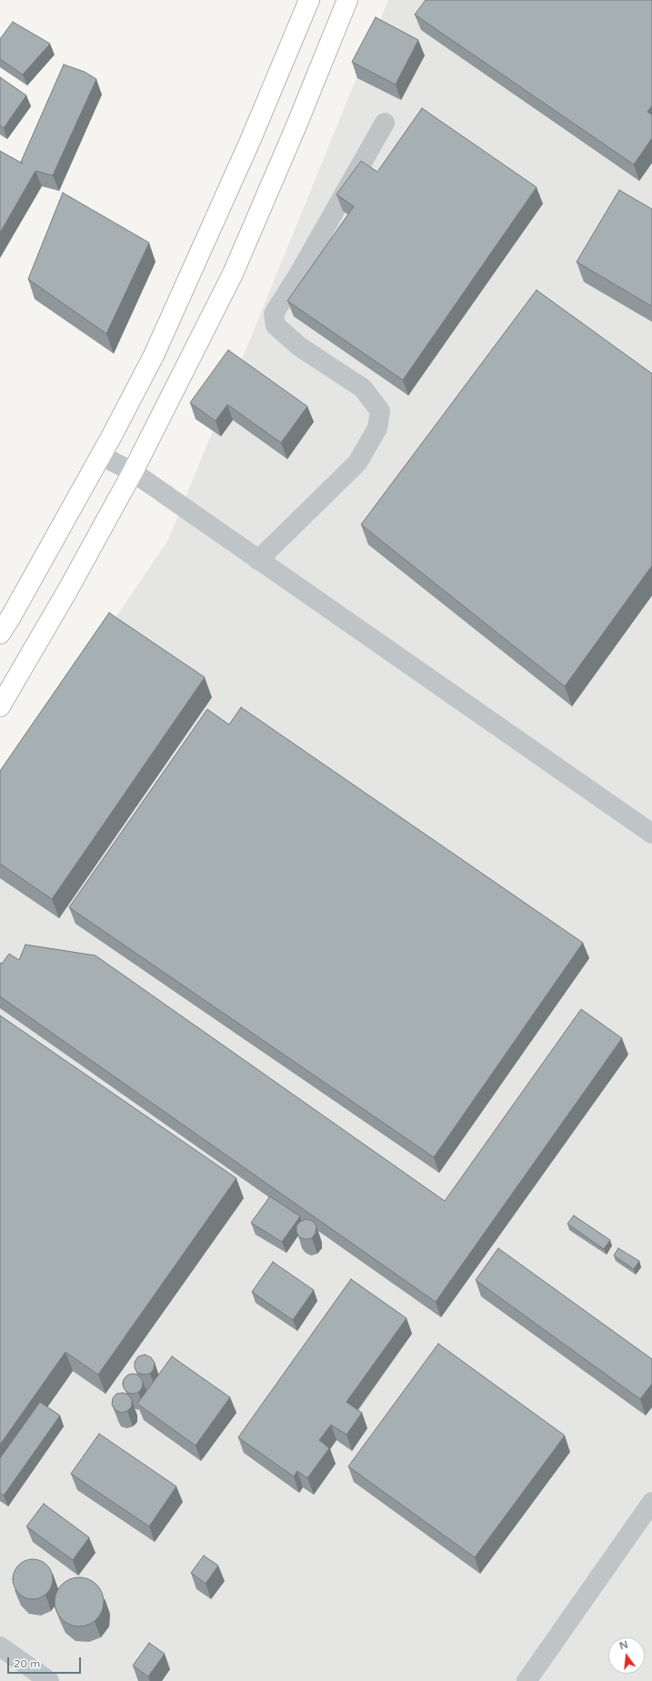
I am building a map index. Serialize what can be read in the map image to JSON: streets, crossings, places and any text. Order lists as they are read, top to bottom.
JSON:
{
  "scale_bar": "20 m",
  "north": "top"
}
